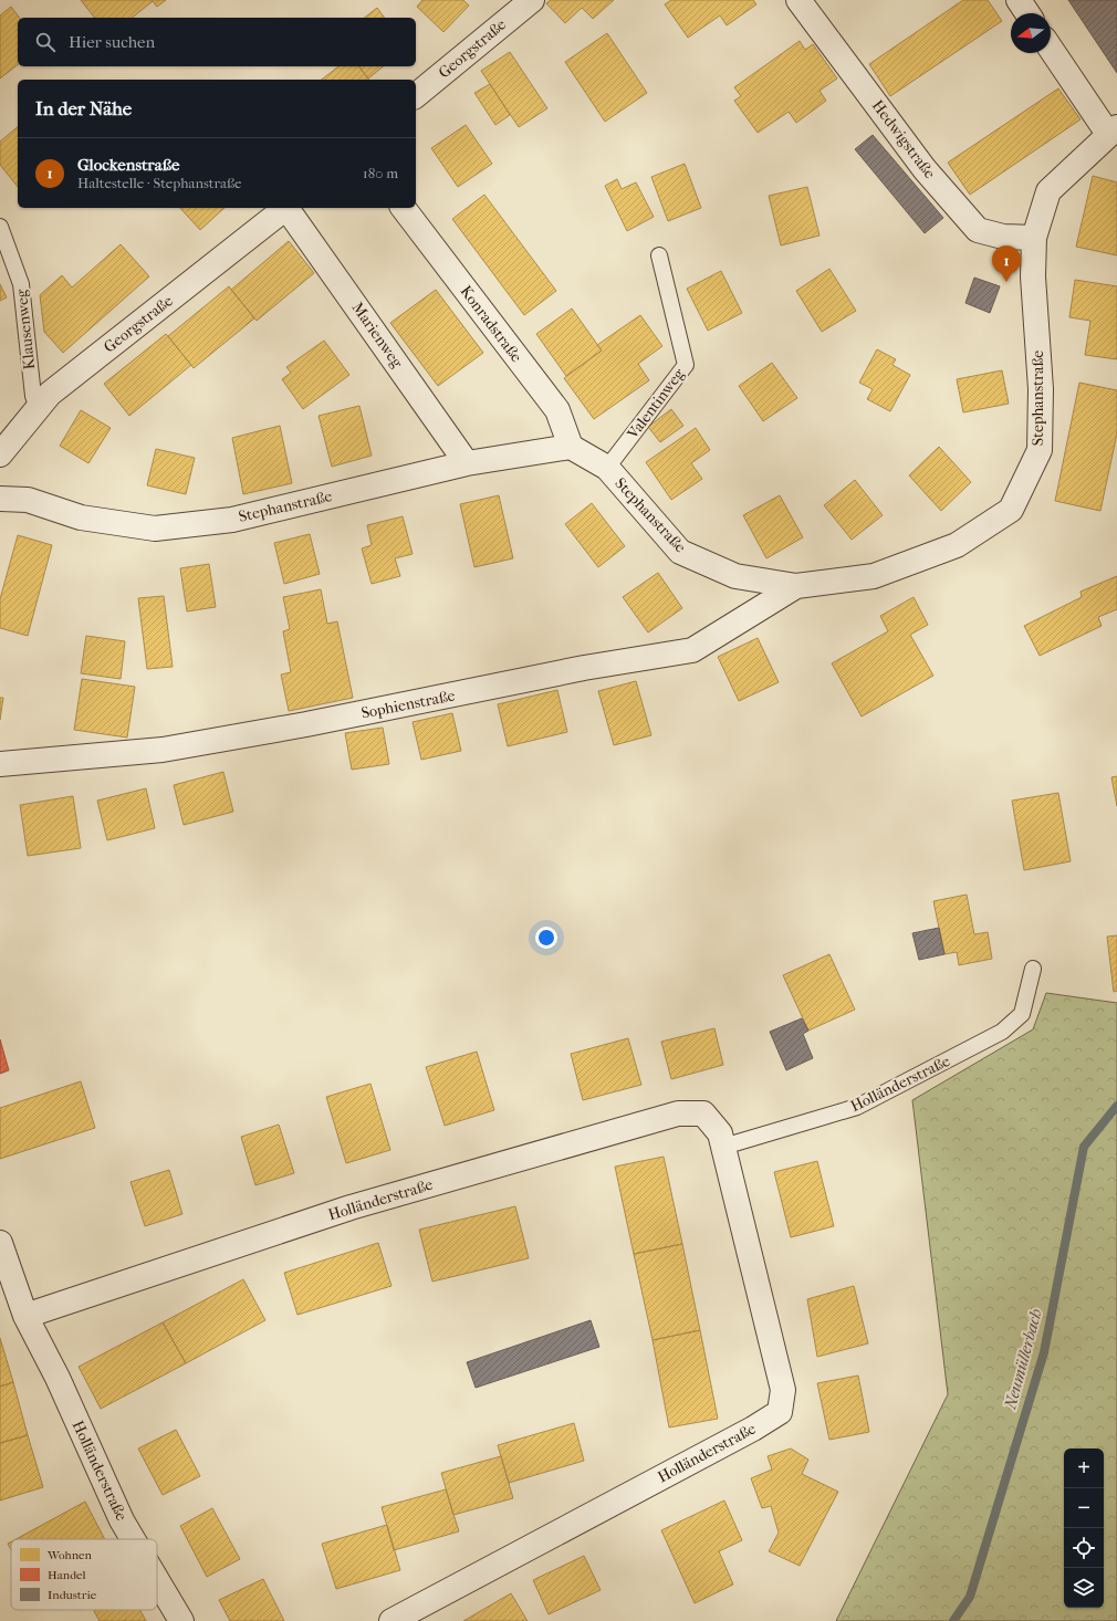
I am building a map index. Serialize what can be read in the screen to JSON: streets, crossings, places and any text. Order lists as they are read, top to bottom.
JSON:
{
  "streets": {
    "street": [
      "Georgstraße",
      "Hedwigstraße",
      "Konradstraße",
      "Marienweg",
      "Stephanstraße",
      "Sophienstraße",
      "Holländerstraße"
    ],
    "lane": ["Klausenweg", "Valentinweg"]
  },
  "crossings": [
    ["Georgstraße", "Klausenweg"],
    ["Hedwigstraße", "Stephanstraße"],
    ["Konradstraße", "Stephanstraße"],
    ["Marienweg", "Stephanstraße"],
    ["Stephanstraße", "Valentinweg"],
    ["Stephanstraße", "Sophienstraße"]
  ],
  "water": ["Neumüllerbach"],
  "legend": ["Wohnen", "Handel", "Industrie"],
  "north": "left",
  "page": {
    "search": "Hier suchen",
    "heading": "In der Nähe",
    "list": [
      {
        "mark": "1",
        "name": "Glockenstraße",
        "note": "Haltestelle · Stephanstraße",
        "value": "180 m"
      }
    ],
    "pins": "1",
    "map_buttons": ["+", "−"]
  }
}
